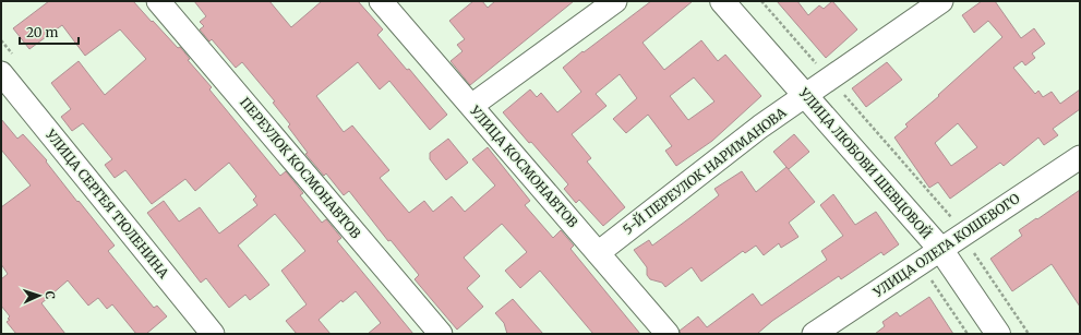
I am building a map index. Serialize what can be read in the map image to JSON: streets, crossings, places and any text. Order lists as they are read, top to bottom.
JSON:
{
  "streets": {
    "street": [
      "УЛИЦА ЛЮБОВИ ШЕВЦОВОЙ",
      "УЛИЦА КОСМОНАВТОВ",
      "ПЕРЕУЛОК КОСМОНАВТОВ",
      "5-Й ПЕРЕУЛОК НАРИМАНОВА",
      "УЛИЦА СЕРГЕЯ ТЮЛЕНИНА",
      "УЛИЦА ОЛЕГА КОШЕВОГО"
    ]
  },
  "crossings": [
    ["УЛИЦА ЛЮБОВИ ШЕВЦОВОЙ", "5-Й ПЕРЕУЛОК НАРИМАНОВА"],
    ["УЛИЦА ЛЮБОВИ ШЕВЦОВОЙ", "УЛИЦА ОЛЕГА КОШЕВОГО"],
    ["УЛИЦА КОСМОНАВТОВ", "5-Й ПЕРЕУЛОК НАРИМАНОВА"]
  ],
  "scale_bar": "20 m",
  "north": "right"
}
